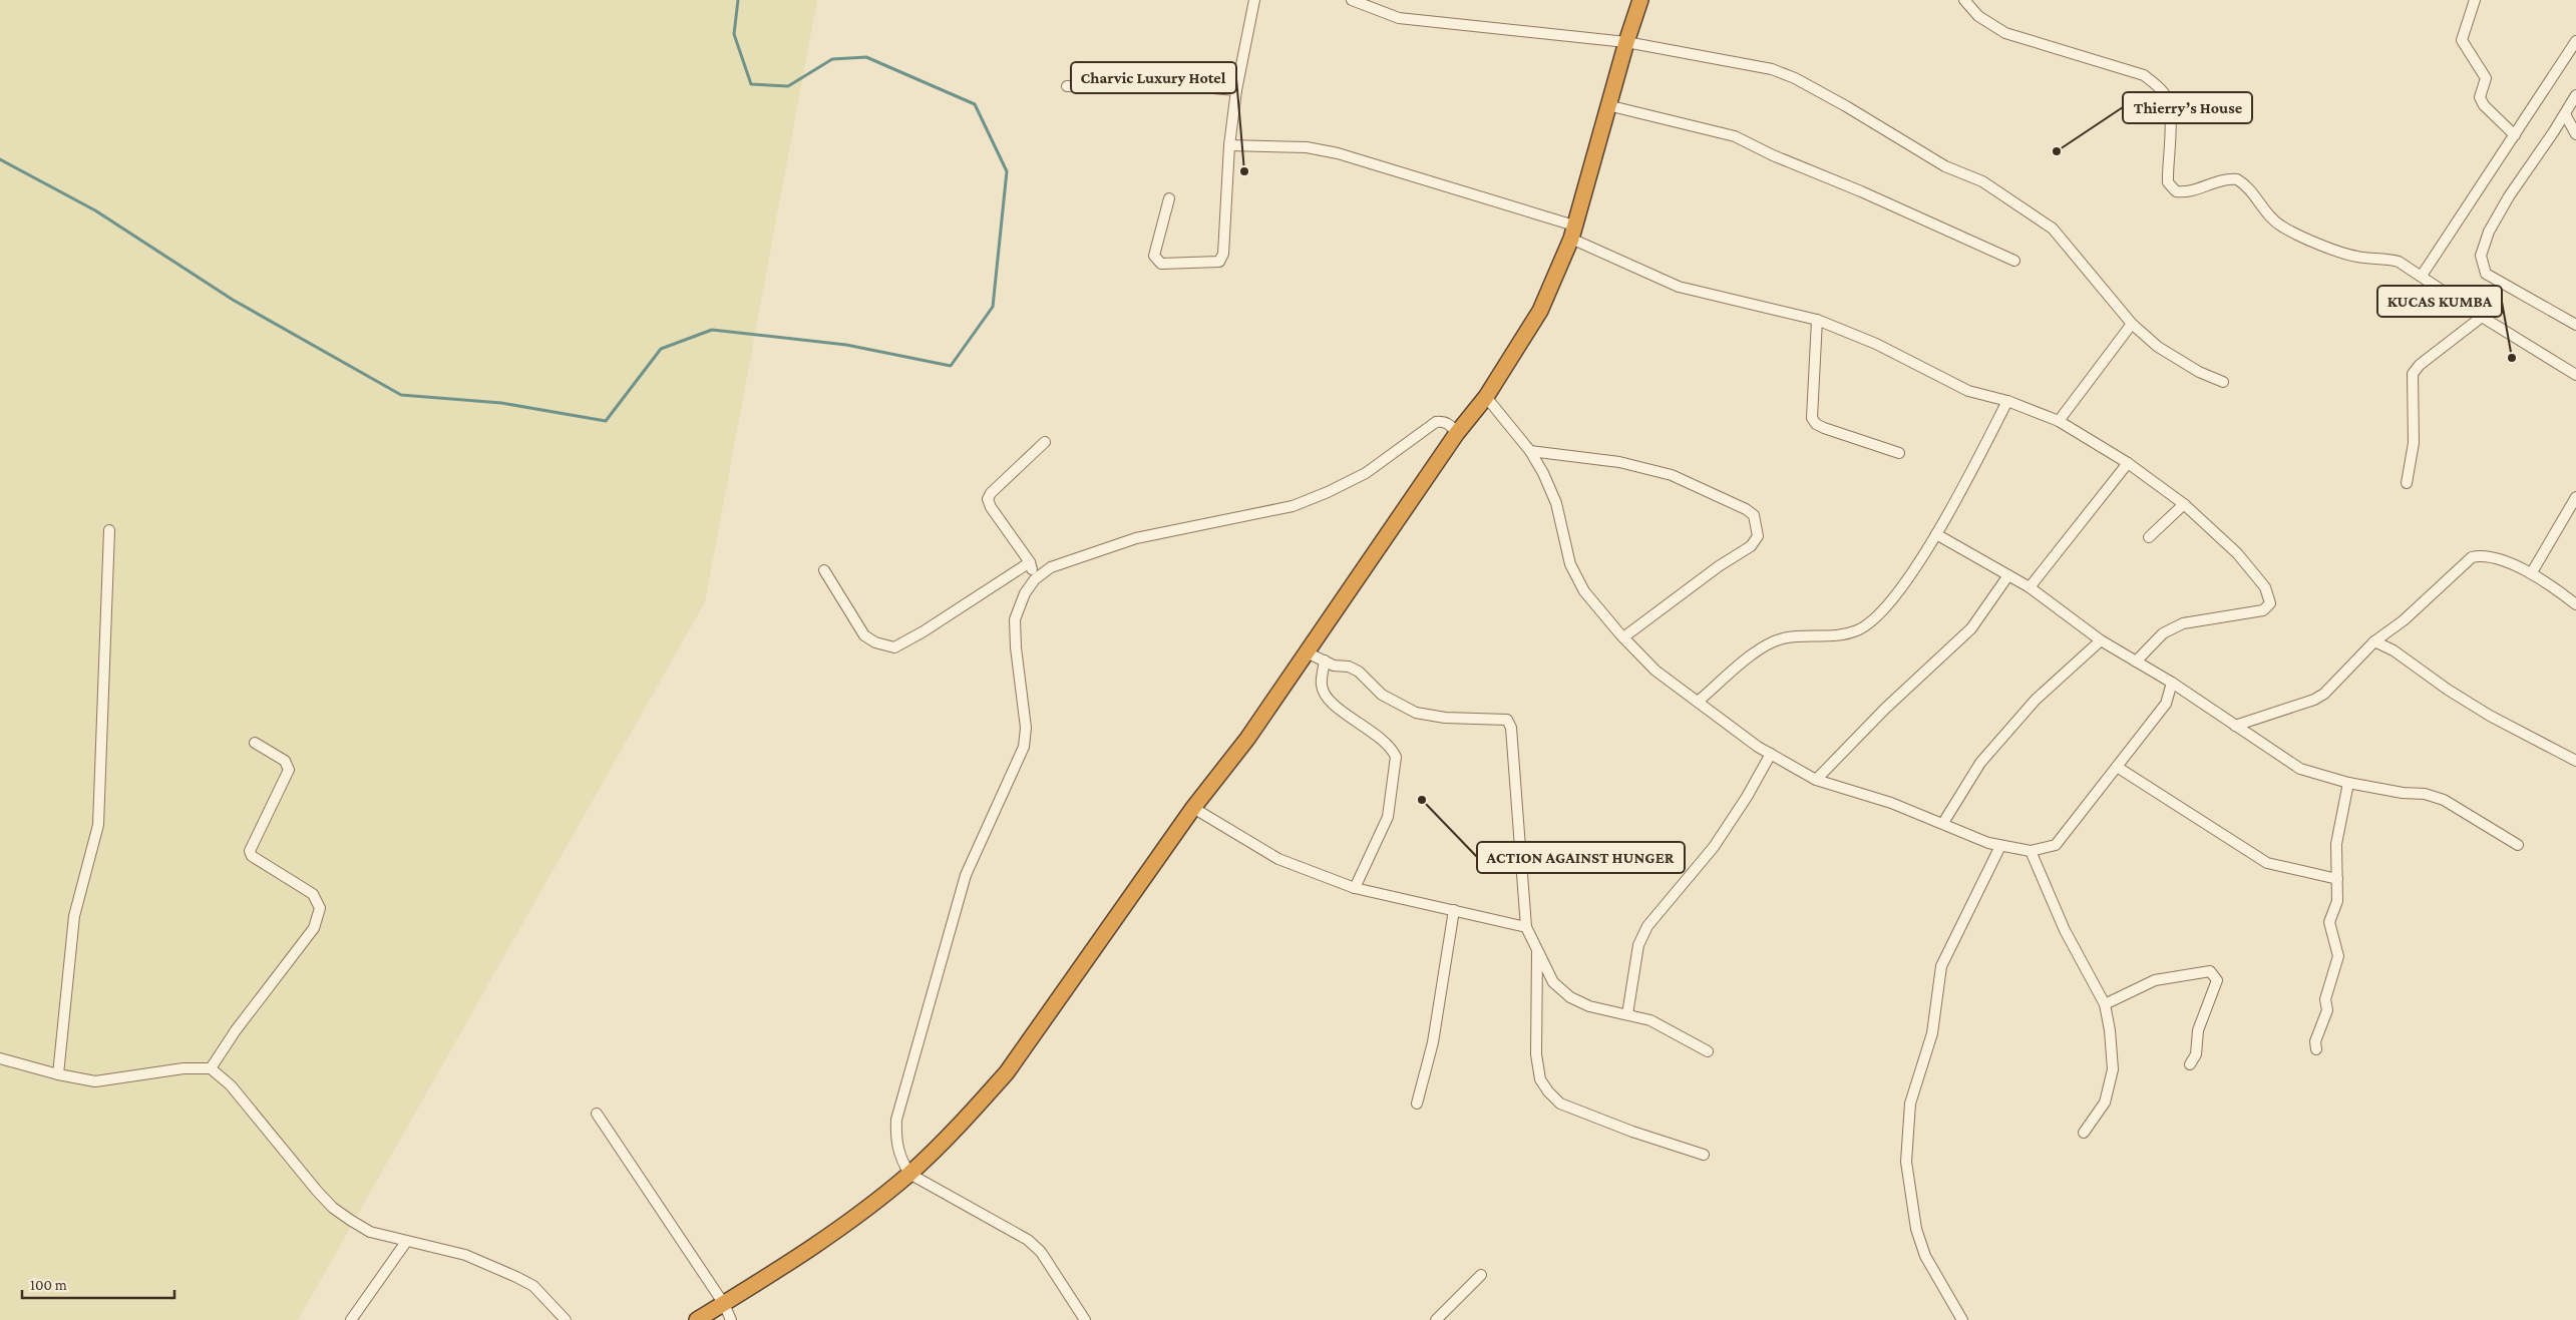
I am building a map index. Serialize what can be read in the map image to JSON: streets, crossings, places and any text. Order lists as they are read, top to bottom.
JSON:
{
  "places": [
    "Thierry’s House",
    "Charvic Luxury Hotel",
    "KUCAS KUMBA",
    "ACTION AGAINST HUNGER"
  ],
  "scale_bar": "100 m"
}
